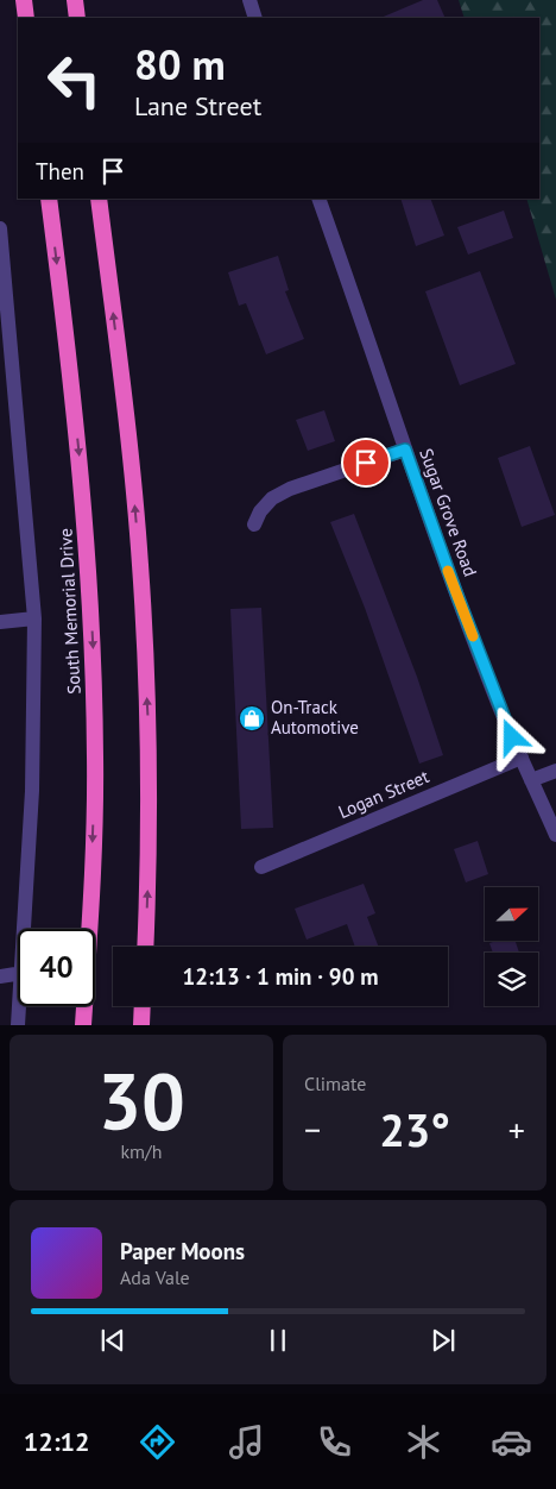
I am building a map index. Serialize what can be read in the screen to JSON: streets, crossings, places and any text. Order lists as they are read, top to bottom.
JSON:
{
  "streets": {
    "highway": ["South Memorial Drive"],
    "street": ["Sugar Grove Road", "Logan Street"]
  },
  "crossings": [
    ["Sugar Grove Road", "Logan Street"]
  ],
  "places": {
    "shop": ["On-Track Automotive"]
  },
  "north": "right",
  "page": {
    "turn": ["80 m", "Lane Street"],
    "then": "Then",
    "limit": "40",
    "trip": "12:13 · 1 min · 90 m",
    "tile": [
      ["30", "km/h"],
      "Climate"
    ],
    "heat": ["−", "23°", "+"],
    "song": ["Paper Moons", "Ada Vale"],
    "tabs": "12:12"
  }
}
